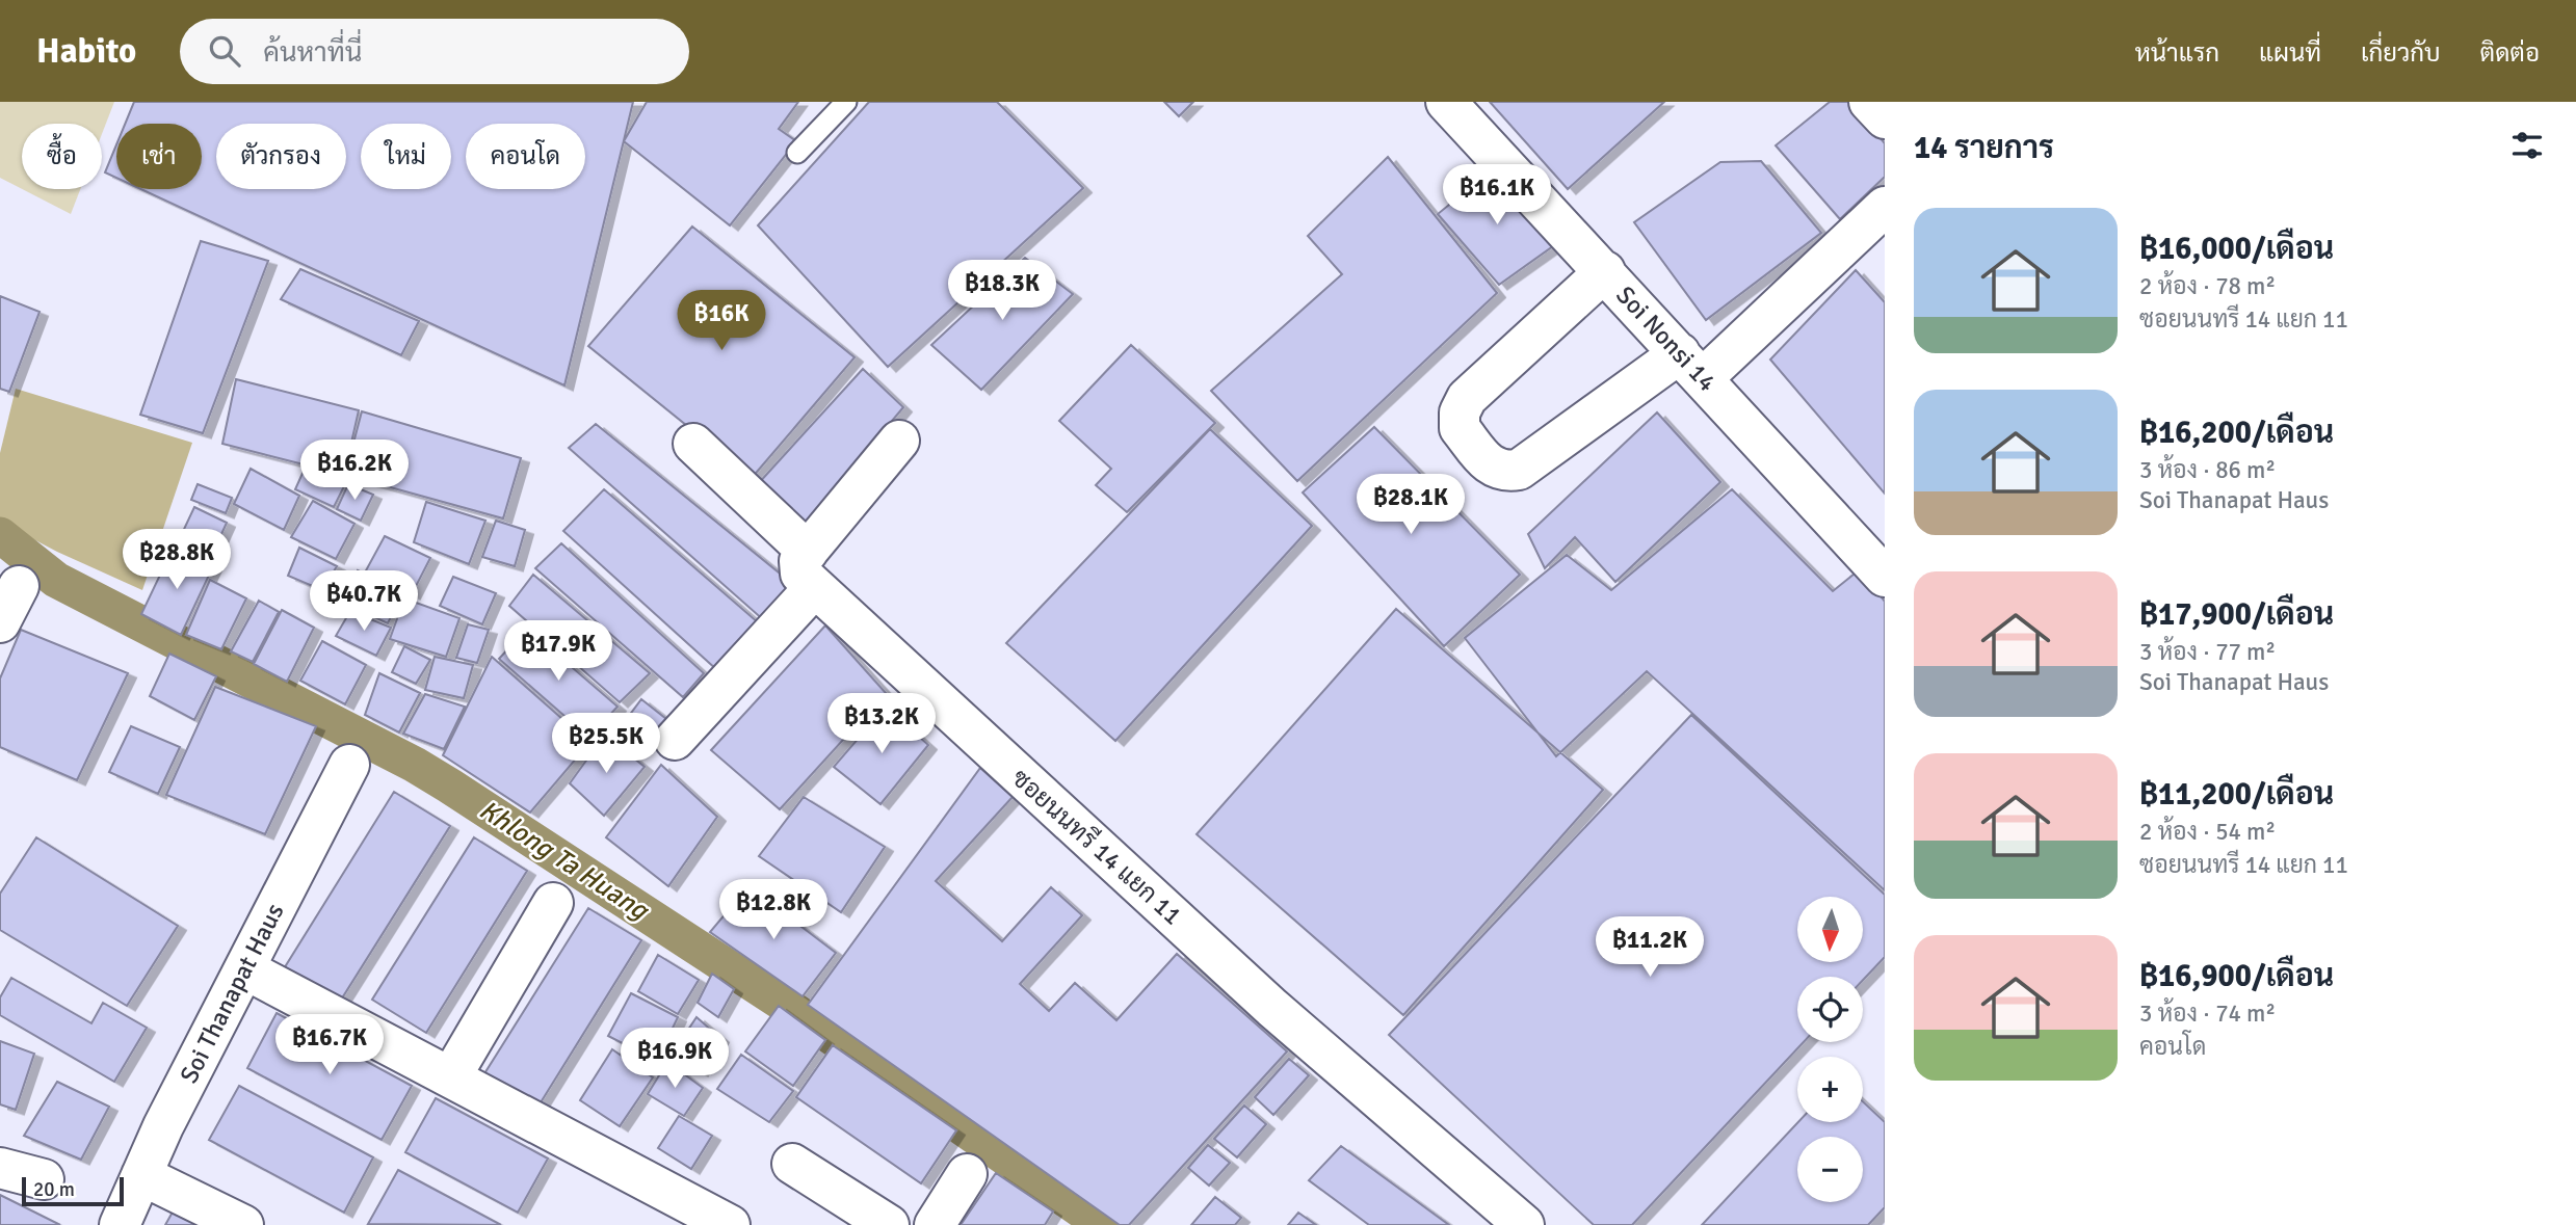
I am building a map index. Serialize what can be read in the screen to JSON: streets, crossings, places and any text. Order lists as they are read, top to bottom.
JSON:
{
  "streets": {
    "street": ["Soi Nonsi 14", "ซอยนนทรี 14 แยก 11", "Soi Thanapat Haus"]
  },
  "water": ["Khlong Ta Huang"],
  "scale_bar": "20 m",
  "north": "bottom",
  "page": {
    "header": "Habito",
    "search": "ค้นหาที่นี่",
    "nav": [
      "หน้าแรก",
      "แผนที่",
      "เกี่ยวกับ",
      "ติดต่อ"
    ],
    "heading": "14 รายการ",
    "chip": [
      "ซื้อ",
      "เช่า",
      "ตัวกรอง",
      "ใหม่",
      "คอนโด"
    ],
    "price": [
      "฿16.1K",
      "฿18.3K",
      "฿16K",
      "฿16.2K",
      "฿28.1K",
      "฿28.8K",
      "฿40.7K",
      "฿17.9K",
      "฿13.2K",
      "฿25.5K",
      "฿12.8K",
      "฿11.2K",
      "฿16.7K",
      "฿16.9K"
    ],
    "list": [
      {
        "name": "฿16,000/เดือน",
        "note": "2 ห้อง · 78 m² · ซอยนนทรี 14 แยก 11"
      },
      {
        "name": "฿16,200/เดือน",
        "note": "3 ห้อง · 86 m² · Soi Thanapat Haus"
      },
      {
        "name": "฿17,900/เดือน",
        "note": "3 ห้อง · 77 m² · Soi Thanapat Haus"
      },
      {
        "name": "฿11,200/เดือน",
        "note": "2 ห้อง · 54 m² · ซอยนนทรี 14 แยก 11"
      },
      {
        "name": "฿16,900/เดือน",
        "note": "3 ห้อง · 74 m² · คอนโด"
      }
    ],
    "map_buttons": ["+", "−"],
    "scale": "20 m"
  }
}
